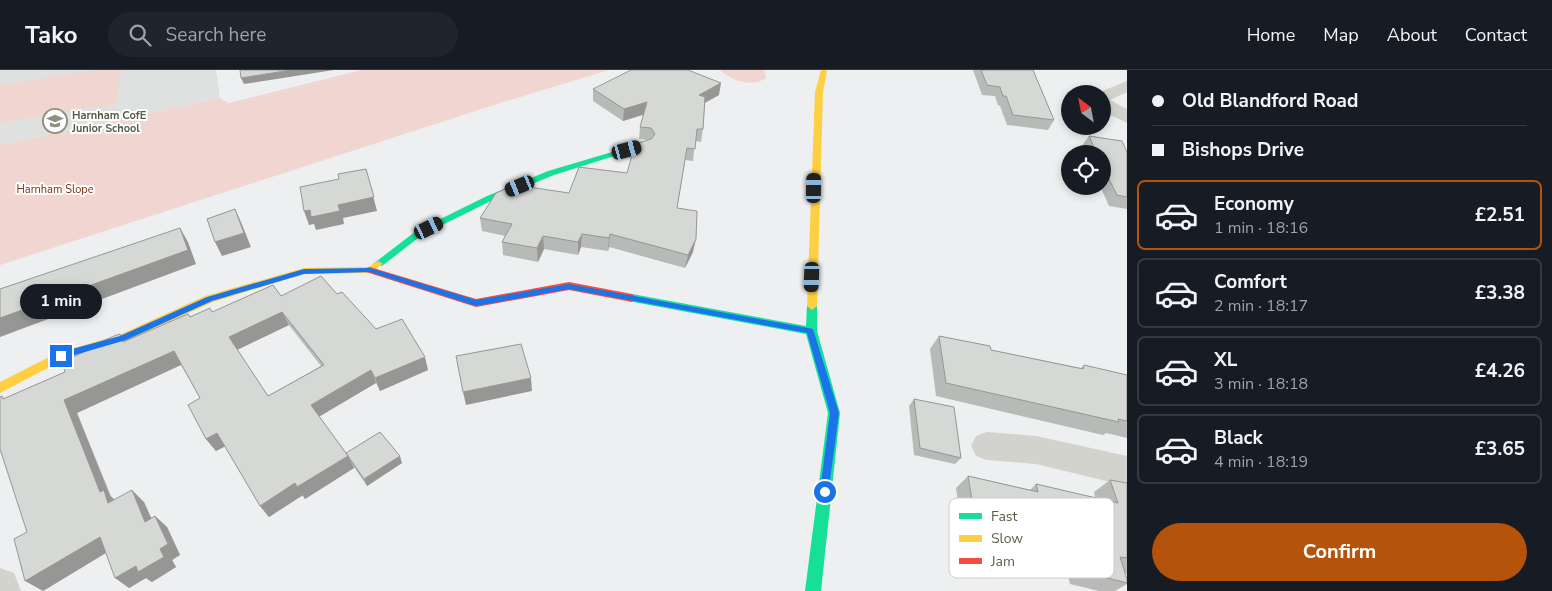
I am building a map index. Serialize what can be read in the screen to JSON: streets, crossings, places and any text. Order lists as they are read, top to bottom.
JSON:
{
  "parks": ["Harnham Slope"],
  "places": {
    "school or university": ["Harnham CofE Junior School"]
  },
  "legend": ["Fast", "Slow", "Jam"],
  "north": "top left",
  "page": {
    "header": "Tako",
    "search": "Search here",
    "nav": [
      "Home",
      "Map",
      "About",
      "Contact"
    ],
    "banner": ["Old Blandford Road", "Bishops Drive"],
    "list": [
      {
        "name": "Economy",
        "note": "1 min · 18:16",
        "value": "£2.51"
      },
      {
        "name": "Comfort",
        "note": "2 min · 18:17",
        "value": "£3.38"
      },
      {
        "name": "XL",
        "note": "3 min · 18:18",
        "value": "£4.26"
      },
      {
        "name": "Black",
        "note": "4 min · 18:19",
        "value": "£3.65"
      }
    ],
    "bubble": "1 min",
    "buttons": "Confirm"
  }
}
